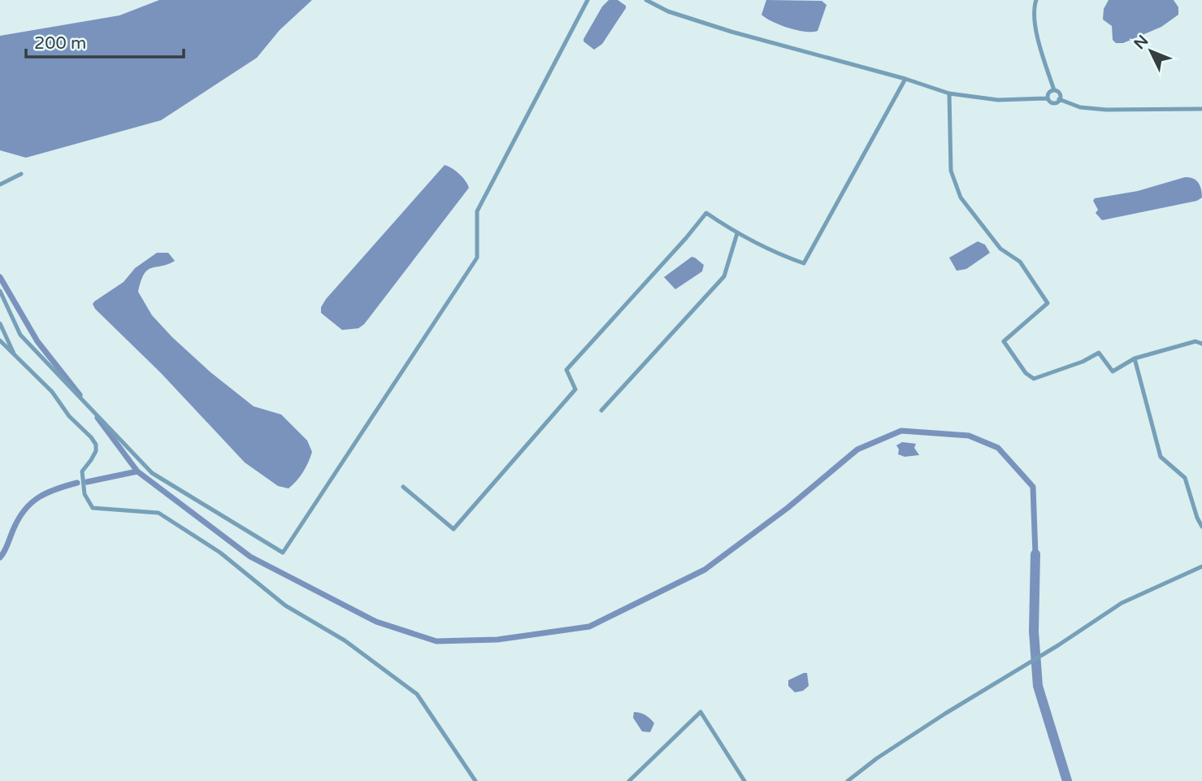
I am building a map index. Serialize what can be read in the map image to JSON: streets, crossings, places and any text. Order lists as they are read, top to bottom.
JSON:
{
  "scale_bar": "200 m",
  "north": "top left"
}
